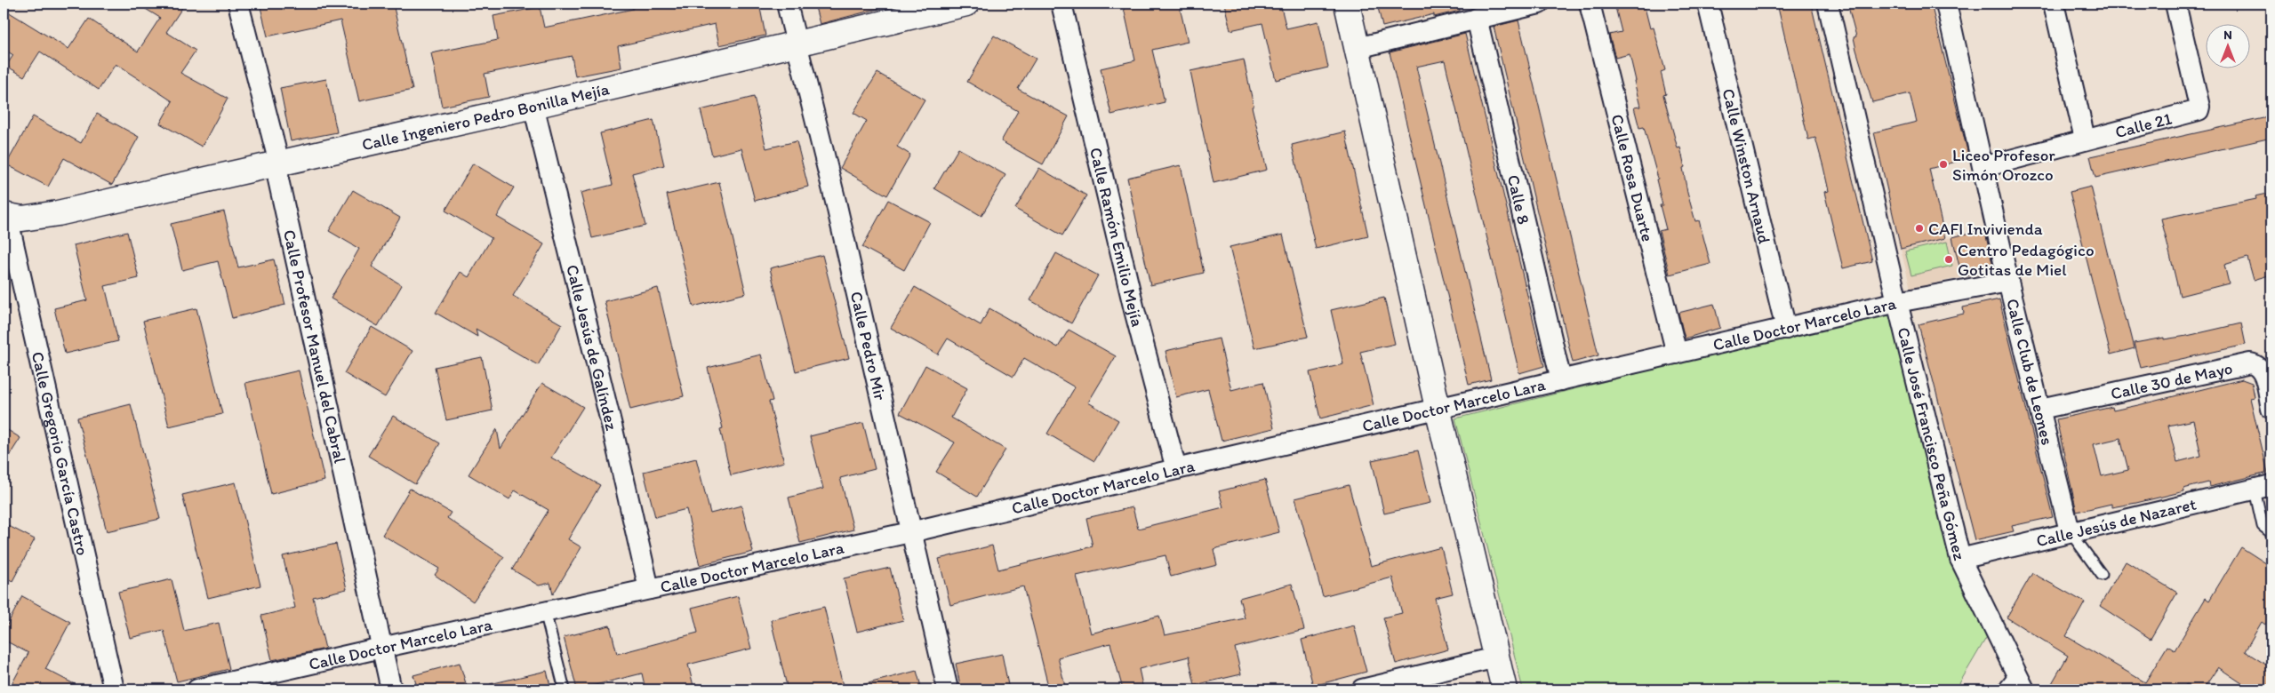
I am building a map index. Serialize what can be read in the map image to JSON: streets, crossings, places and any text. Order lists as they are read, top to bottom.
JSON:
{
  "streets": {
    "street": [
      "Calle Ingeniero Pedro Bonilla Mejía",
      "Calle 21",
      "Calle Winston Arnaud",
      "Calle Rosa Duarte",
      "Calle 8",
      "Calle Ramón Emilio Mejía",
      "Calle Doctor Marcelo Lara",
      "Calle Profesor Manuel del Cabral",
      "Calle Pedro Mir",
      "Calle Jesús de Galíndez",
      "Calle Club de Leones",
      "Calle 30 de Mayo",
      "Calle José Francisco Peña Gómez",
      "Calle Gregorio García Castro",
      "Calle Jesús de Nazaret"
    ]
  },
  "crossings": [
    ["Calle Ingeniero Pedro Bonilla Mejía", "Calle Profesor Manuel del Cabral"],
    ["Calle Ingeniero Pedro Bonilla Mejía", "Calle Pedro Mir"],
    ["Calle Ingeniero Pedro Bonilla Mejía", "Calle Jesús de Galíndez"],
    ["Calle Ingeniero Pedro Bonilla Mejía", "Calle Gregorio García Castro"],
    ["Calle 21", "Calle Club de Leones"],
    ["Calle Winston Arnaud", "Calle Doctor Marcelo Lara"],
    ["Calle Rosa Duarte", "Calle Doctor Marcelo Lara"],
    ["Calle 8", "Calle Doctor Marcelo Lara"],
    ["Calle Ramón Emilio Mejía", "Calle Doctor Marcelo Lara"],
    ["Calle Doctor Marcelo Lara", "Calle Profesor Manuel del Cabral"],
    ["Calle Doctor Marcelo Lara", "Calle Pedro Mir"],
    ["Calle Doctor Marcelo Lara", "Calle Jesús de Galíndez"],
    ["Calle Doctor Marcelo Lara", "Calle Club de Leones"],
    ["Calle Doctor Marcelo Lara", "Calle José Francisco Peña Gómez"],
    ["Calle Club de Leones", "Calle 30 de Mayo"],
    ["Calle Club de Leones", "Calle Jesús de Nazaret"],
    ["Calle José Francisco Peña Gómez", "Calle Jesús de Nazaret"]
  ],
  "places": ["Liceo Profesor Simón Orozco", "CAFI Invivienda", "Centro Pedagógico Gotitas de Miel"],
  "north": "top"
}
